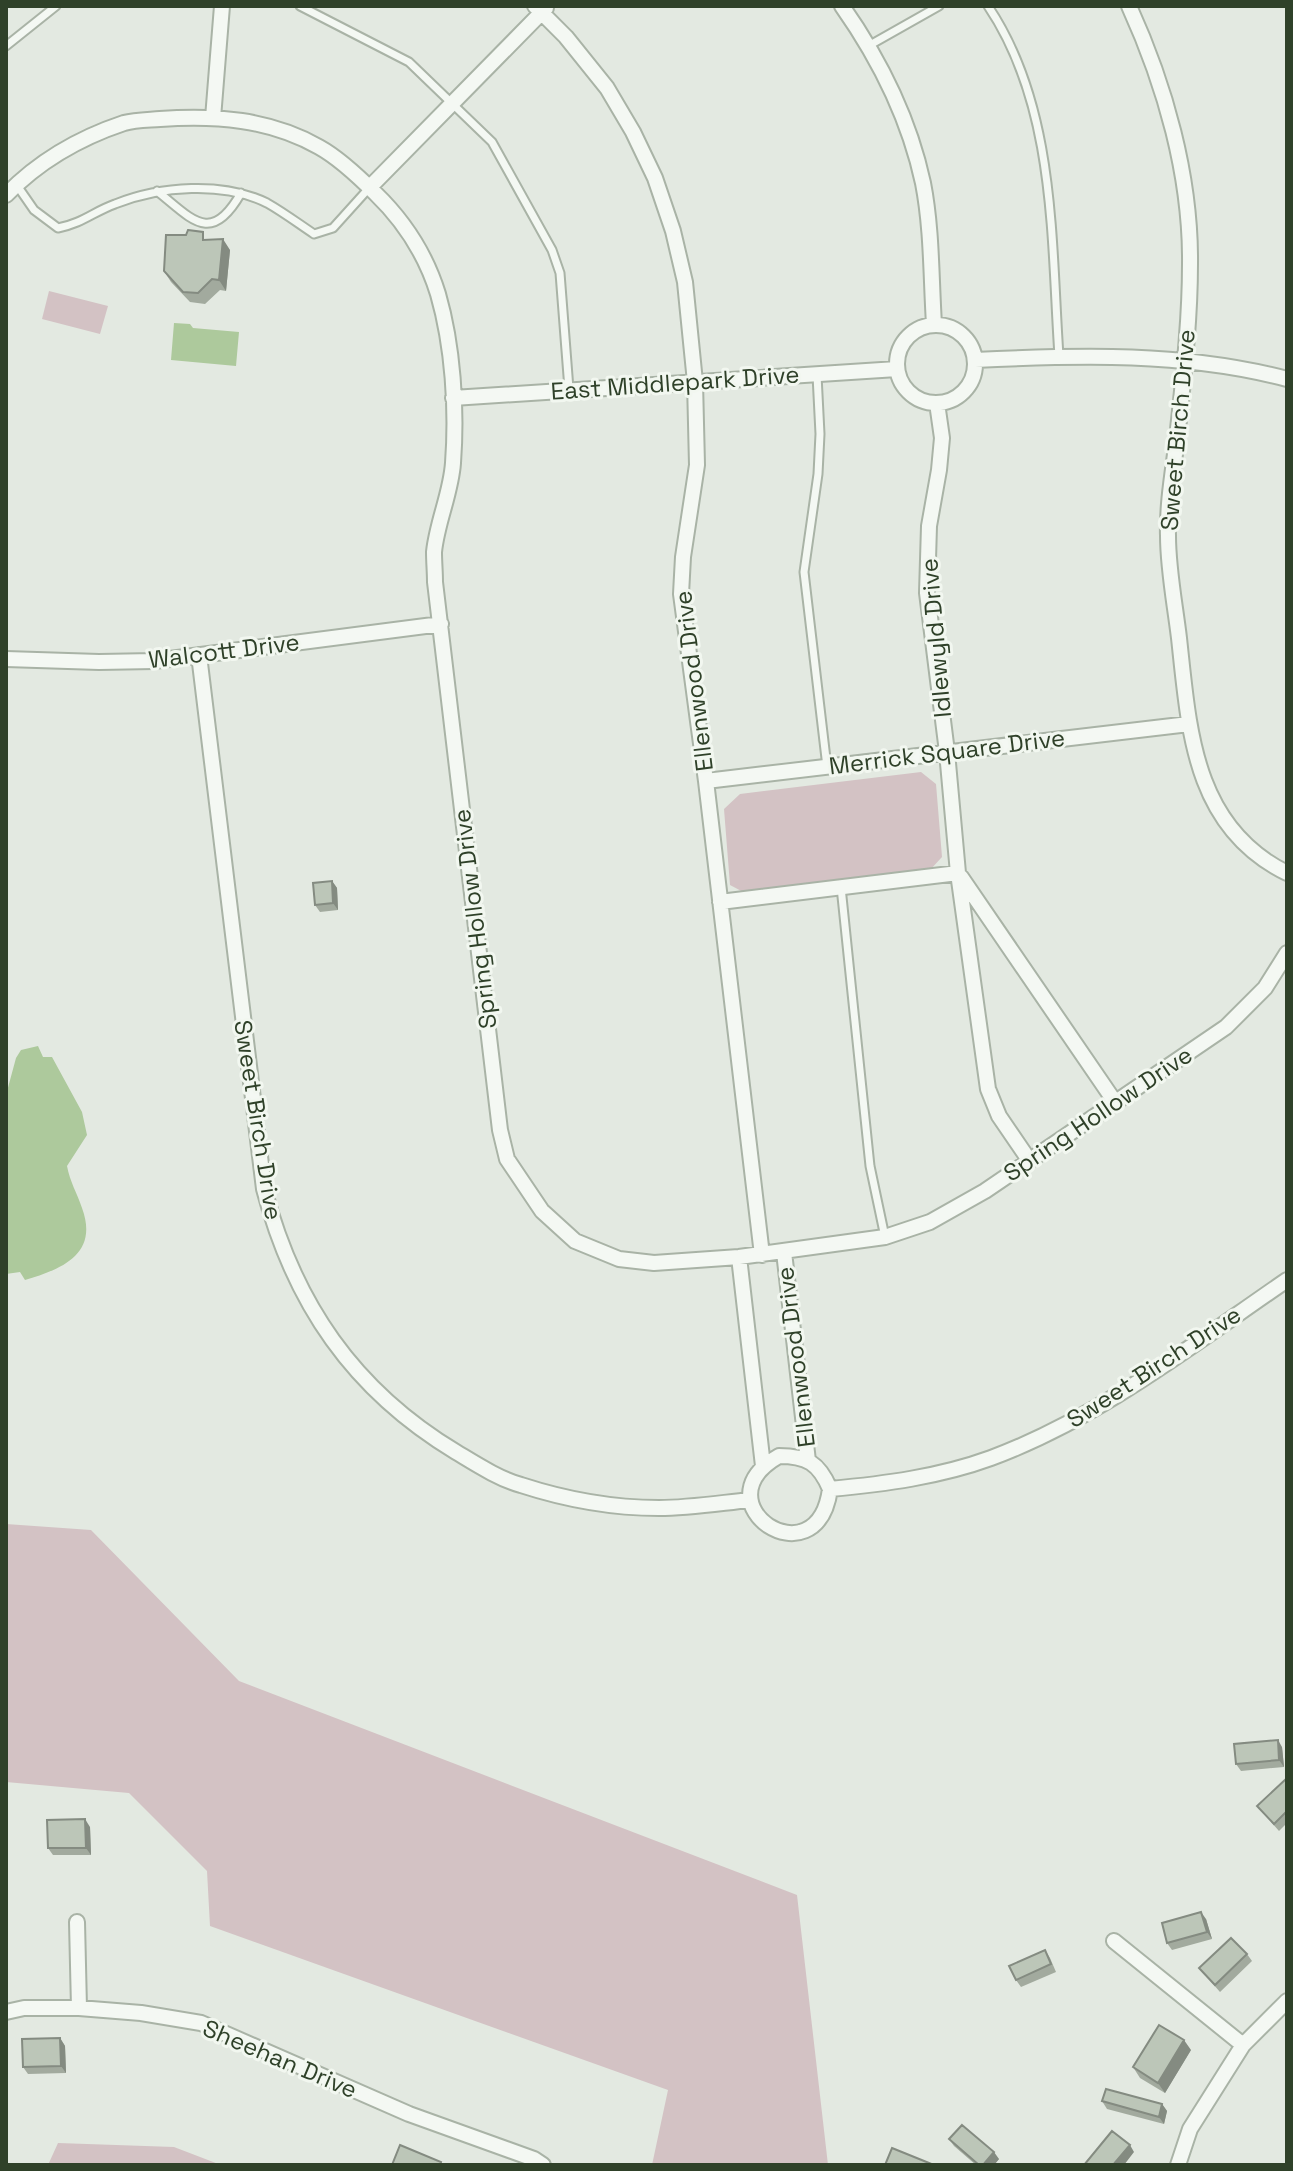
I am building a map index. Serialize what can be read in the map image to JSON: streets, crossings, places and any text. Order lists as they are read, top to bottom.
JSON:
{
  "streets": {
    "street": [
      "East Middlepark Drive",
      "Sweet Birch Drive",
      "Idlewyld Drive",
      "Walcott Drive",
      "Ellenwood Drive",
      "Merrick Square Drive",
      "Spring Hollow Drive",
      "Sheehan Drive"
    ]
  },
  "crossings": [
    ["East Middlepark Drive", "Idlewyld Drive"],
    ["East Middlepark Drive", "Ellenwood Drive"],
    ["East Middlepark Drive", "Spring Hollow Drive"],
    ["Sweet Birch Drive", "Walcott Drive"],
    ["Sweet Birch Drive", "Ellenwood Drive"],
    ["Sweet Birch Drive", "Merrick Square Drive"],
    ["Idlewyld Drive", "Merrick Square Drive"],
    ["Idlewyld Drive", "Spring Hollow Drive"],
    ["Walcott Drive", "Spring Hollow Drive"],
    ["Ellenwood Drive", "Merrick Square Drive"],
    ["Ellenwood Drive", "Spring Hollow Drive"]
  ]
}
